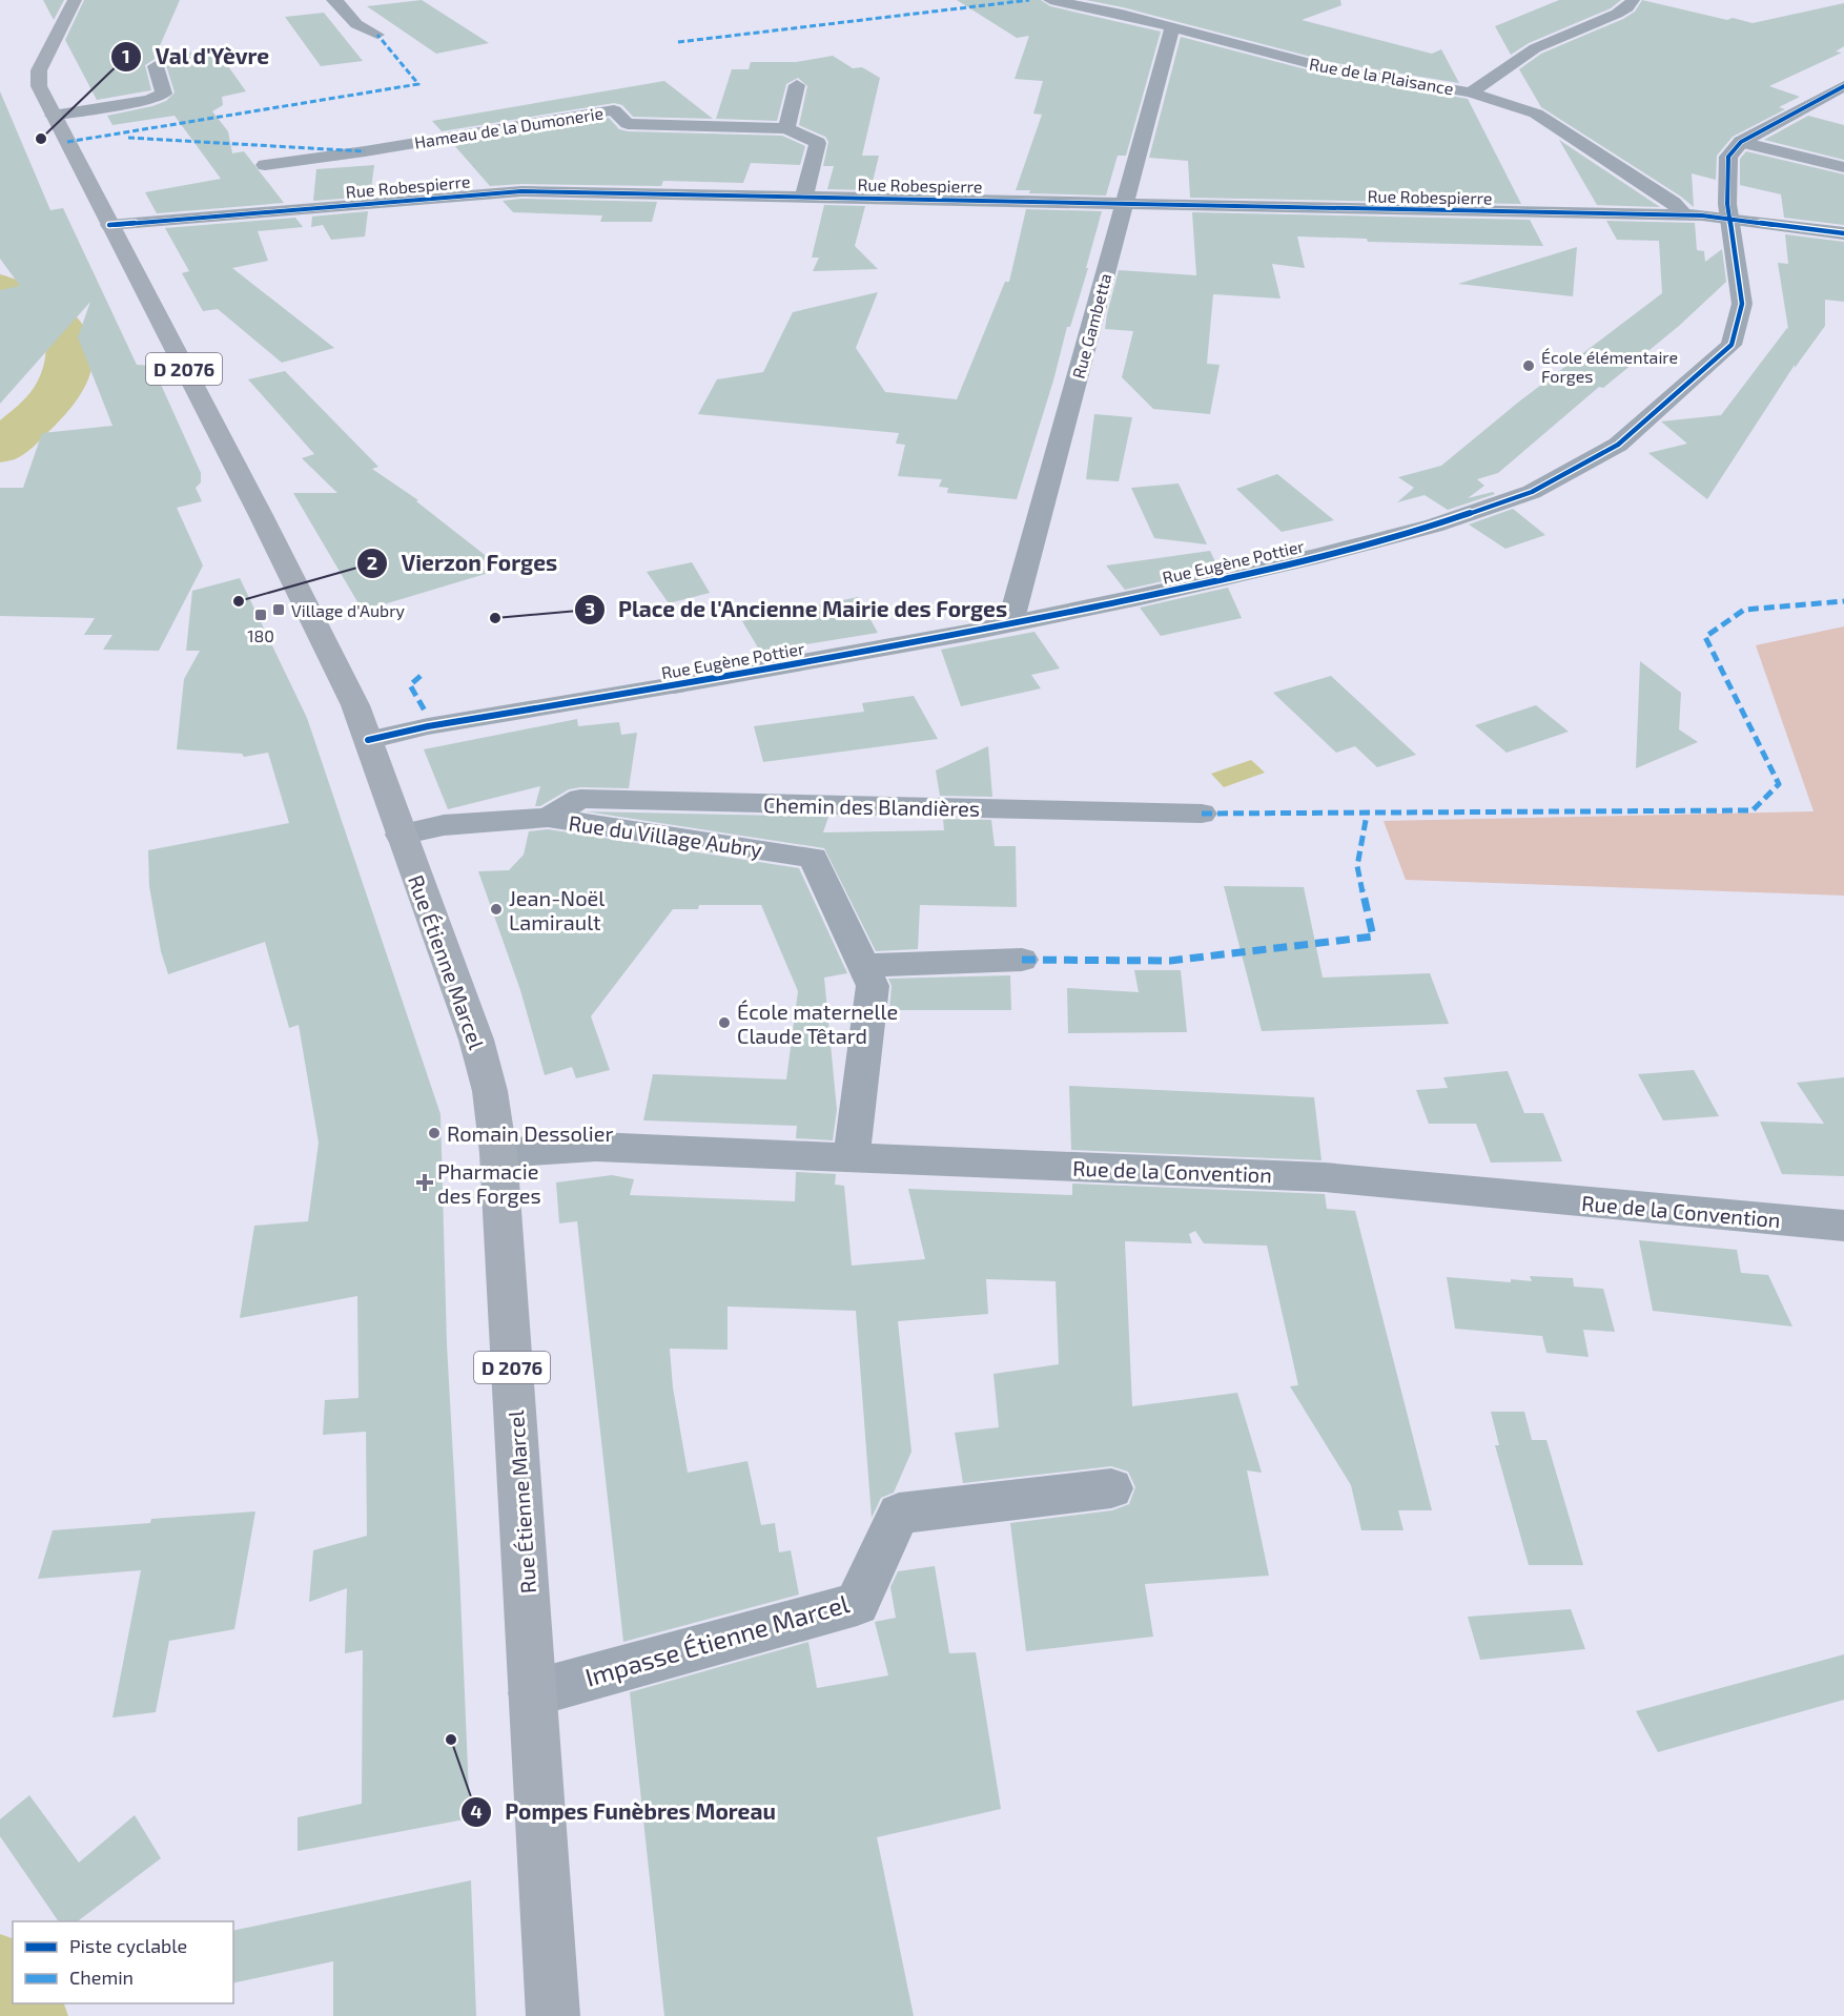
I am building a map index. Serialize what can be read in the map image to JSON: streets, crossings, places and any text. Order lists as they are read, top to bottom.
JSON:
{
  "streets": {
    "main road": ["D 2076", "Rue Étienne Marcel"],
    "street": [
      "Rue de la Plaisance",
      "Hameau de la Dumonerie",
      "Rue Robespierre",
      "Rue Gambetta",
      "Rue Eugène Pottier",
      "Chemin des Blandières",
      "Rue du Village Aubry",
      "Rue de la Convention",
      "Impasse Étienne Marcel"
    ]
  },
  "crossings": [
    ["Rue de la Plaisance", "Rue Robespierre"],
    ["Rue de la Plaisance", "Rue Gambetta"],
    ["Hameau de la Dumonerie", "Rue Robespierre"],
    ["Rue Robespierre", "Rue Gambetta"],
    ["Rue Robespierre", "Rue Eugène Pottier"],
    ["Rue Robespierre", "Rue Étienne Marcel"],
    ["Rue Gambetta", "Rue Eugène Pottier"],
    ["Rue Eugène Pottier", "Rue Étienne Marcel"],
    ["Chemin des Blandières", "Rue du Village Aubry"],
    ["Rue du Village Aubry", "Rue Étienne Marcel"],
    ["Rue du Village Aubry", "Rue de la Convention"],
    ["Rue Étienne Marcel", "Rue de la Convention"],
    ["Rue Étienne Marcel", "Impasse Étienne Marcel"]
  ],
  "places": {
    "other": [
      "Val d'Yèvre",
      "École élémentaire Forges",
      "Vierzon Forges",
      "Place de l'Ancienne Mairie des Forges",
      "Jean-Noël Lamirault",
      "École maternelle Claude Têtard",
      "Romain Dessolier",
      "Pompes Funèbres Moreau"
    ],
    "transit": ["Village d'Aubry", "180"],
    "health": ["Pharmacie des Forges"]
  },
  "legend": ["Piste cyclable", "Chemin"]
}
